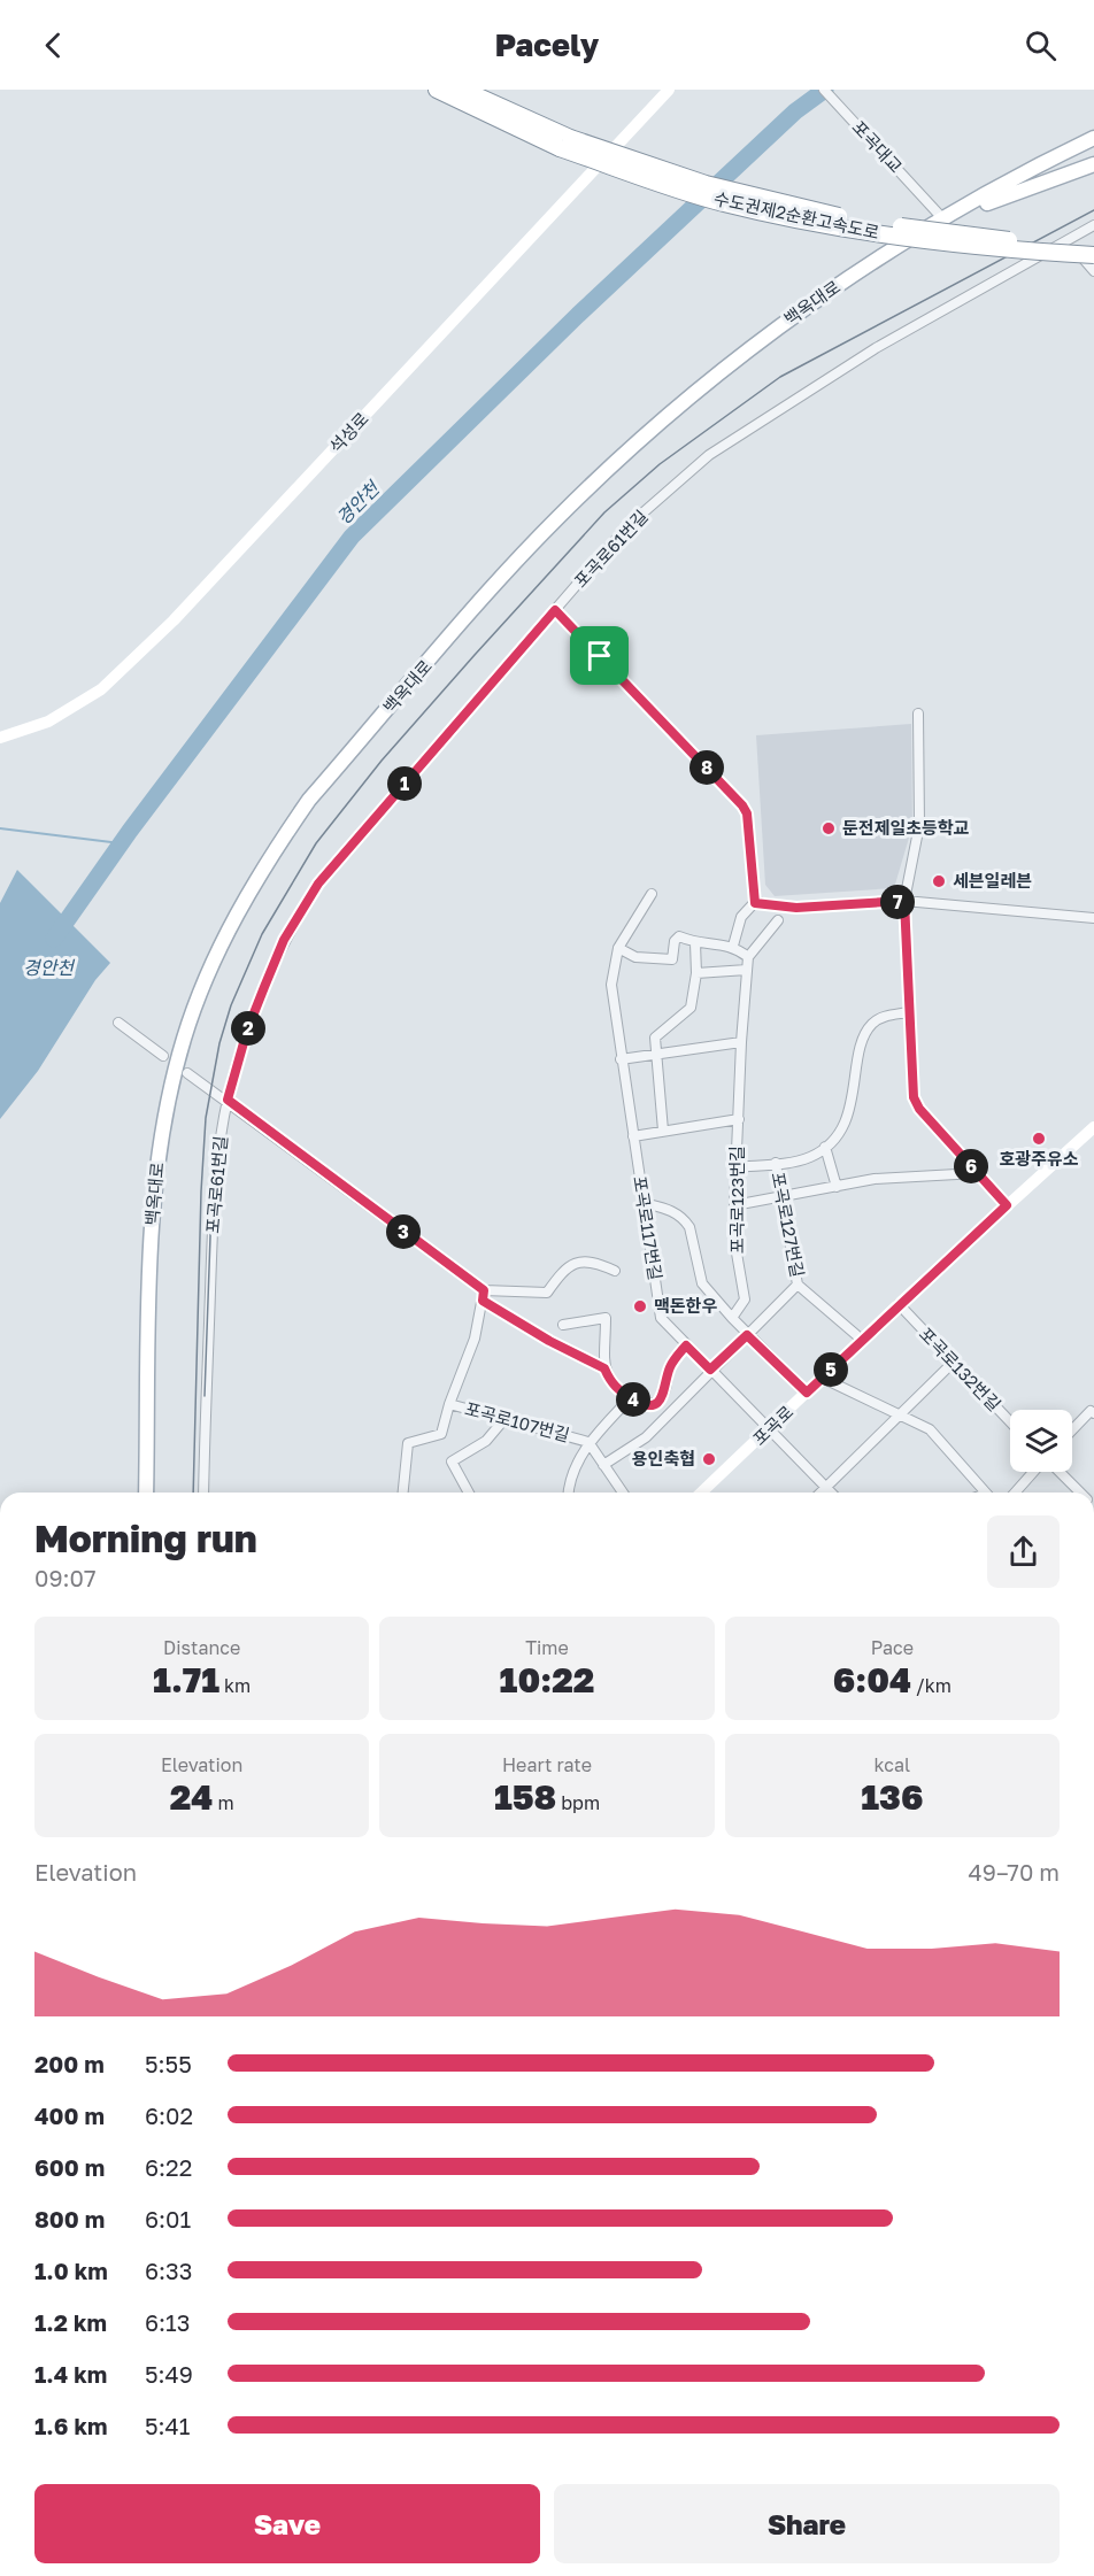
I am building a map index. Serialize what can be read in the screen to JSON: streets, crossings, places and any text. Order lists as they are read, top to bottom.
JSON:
{
  "streets": {
    "highway": ["수도권제2순환고속도로"],
    "main road": ["백옥대로"],
    "street": [
      "포곡대교",
      "석성로",
      "포곡로61번길",
      "포곡로123번길",
      "포곡로127번길",
      "포곡로117번길",
      "포곡로132번길",
      "포곡로107번길",
      "포곡로"
    ]
  },
  "crossings": [
    ["포곡대교", "백옥대로"],
    ["포곡로127번길", "포곡로"],
    ["포곡로117번길", "포곡로"],
    ["포곡로132번길", "포곡로"]
  ],
  "water": ["경안천"],
  "places": [
    "둔전제일초등학교",
    "세븐일레븐",
    "호광주유소",
    "맥돈한우",
    "용인축협"
  ],
  "page": {
    "header": "Pacely",
    "pins": [
      "8",
      "1",
      "7",
      "2",
      "6",
      "3",
      "5",
      "4"
    ],
    "heading": ["Morning run", "09:07"],
    "stats": [
      ["Distance", "1.71 km"],
      ["Time", "10:22"],
      ["Pace", "6:04 /km"],
      ["Elevation", "24 m"],
      ["Heart rate", "158 bpm"],
      ["kcal", "136"]
    ],
    "chart": ["Elevation", "49–70 m"],
    "list": [
      {
        "name": "200 m",
        "note": "5:55"
      },
      {
        "name": "400 m",
        "note": "6:02"
      },
      {
        "name": "600 m",
        "note": "6:22"
      },
      {
        "name": "800 m",
        "note": "6:01"
      },
      {
        "name": "1.0 km",
        "note": "6:33"
      },
      {
        "name": "1.2 km",
        "note": "6:13"
      },
      {
        "name": "1.4 km",
        "note": "5:49"
      },
      {
        "name": "1.6 km",
        "note": "5:41"
      }
    ],
    "buttons": ["Save", "Share"]
  }
}
